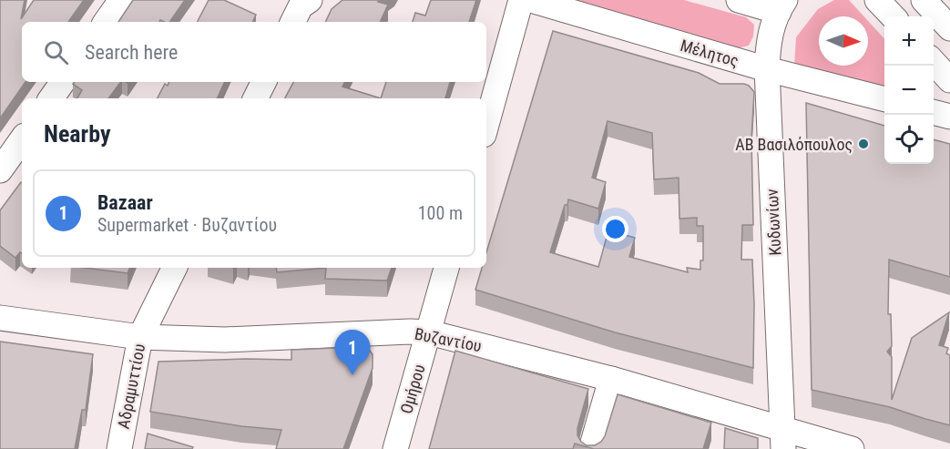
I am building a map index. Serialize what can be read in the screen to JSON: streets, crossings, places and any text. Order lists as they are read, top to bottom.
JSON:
{
  "streets": {
    "street": [
      "Μέλητος",
      "Κυδωνίων",
      "Βυζαντίου",
      "Αδραμυττίου",
      "Ομήρου"
    ]
  },
  "crossings": [
    ["Μέλητος", "Κυδωνίων"],
    ["Κυδωνίων", "Βυζαντίου"],
    ["Βυζαντίου", "Αδραμυττίου"],
    ["Βυζαντίου", "Ομήρου"]
  ],
  "places": ["ΑΒ Βασιλόπουλος"],
  "north": "right",
  "page": {
    "map_buttons": ["+", "−"],
    "search": "Search here",
    "heading": "Nearby",
    "list": [
      {
        "mark": "1",
        "name": "Bazaar",
        "note": "Supermarket · Βυζαντίου",
        "value": "100 m"
      }
    ],
    "pins": "1"
  }
}
